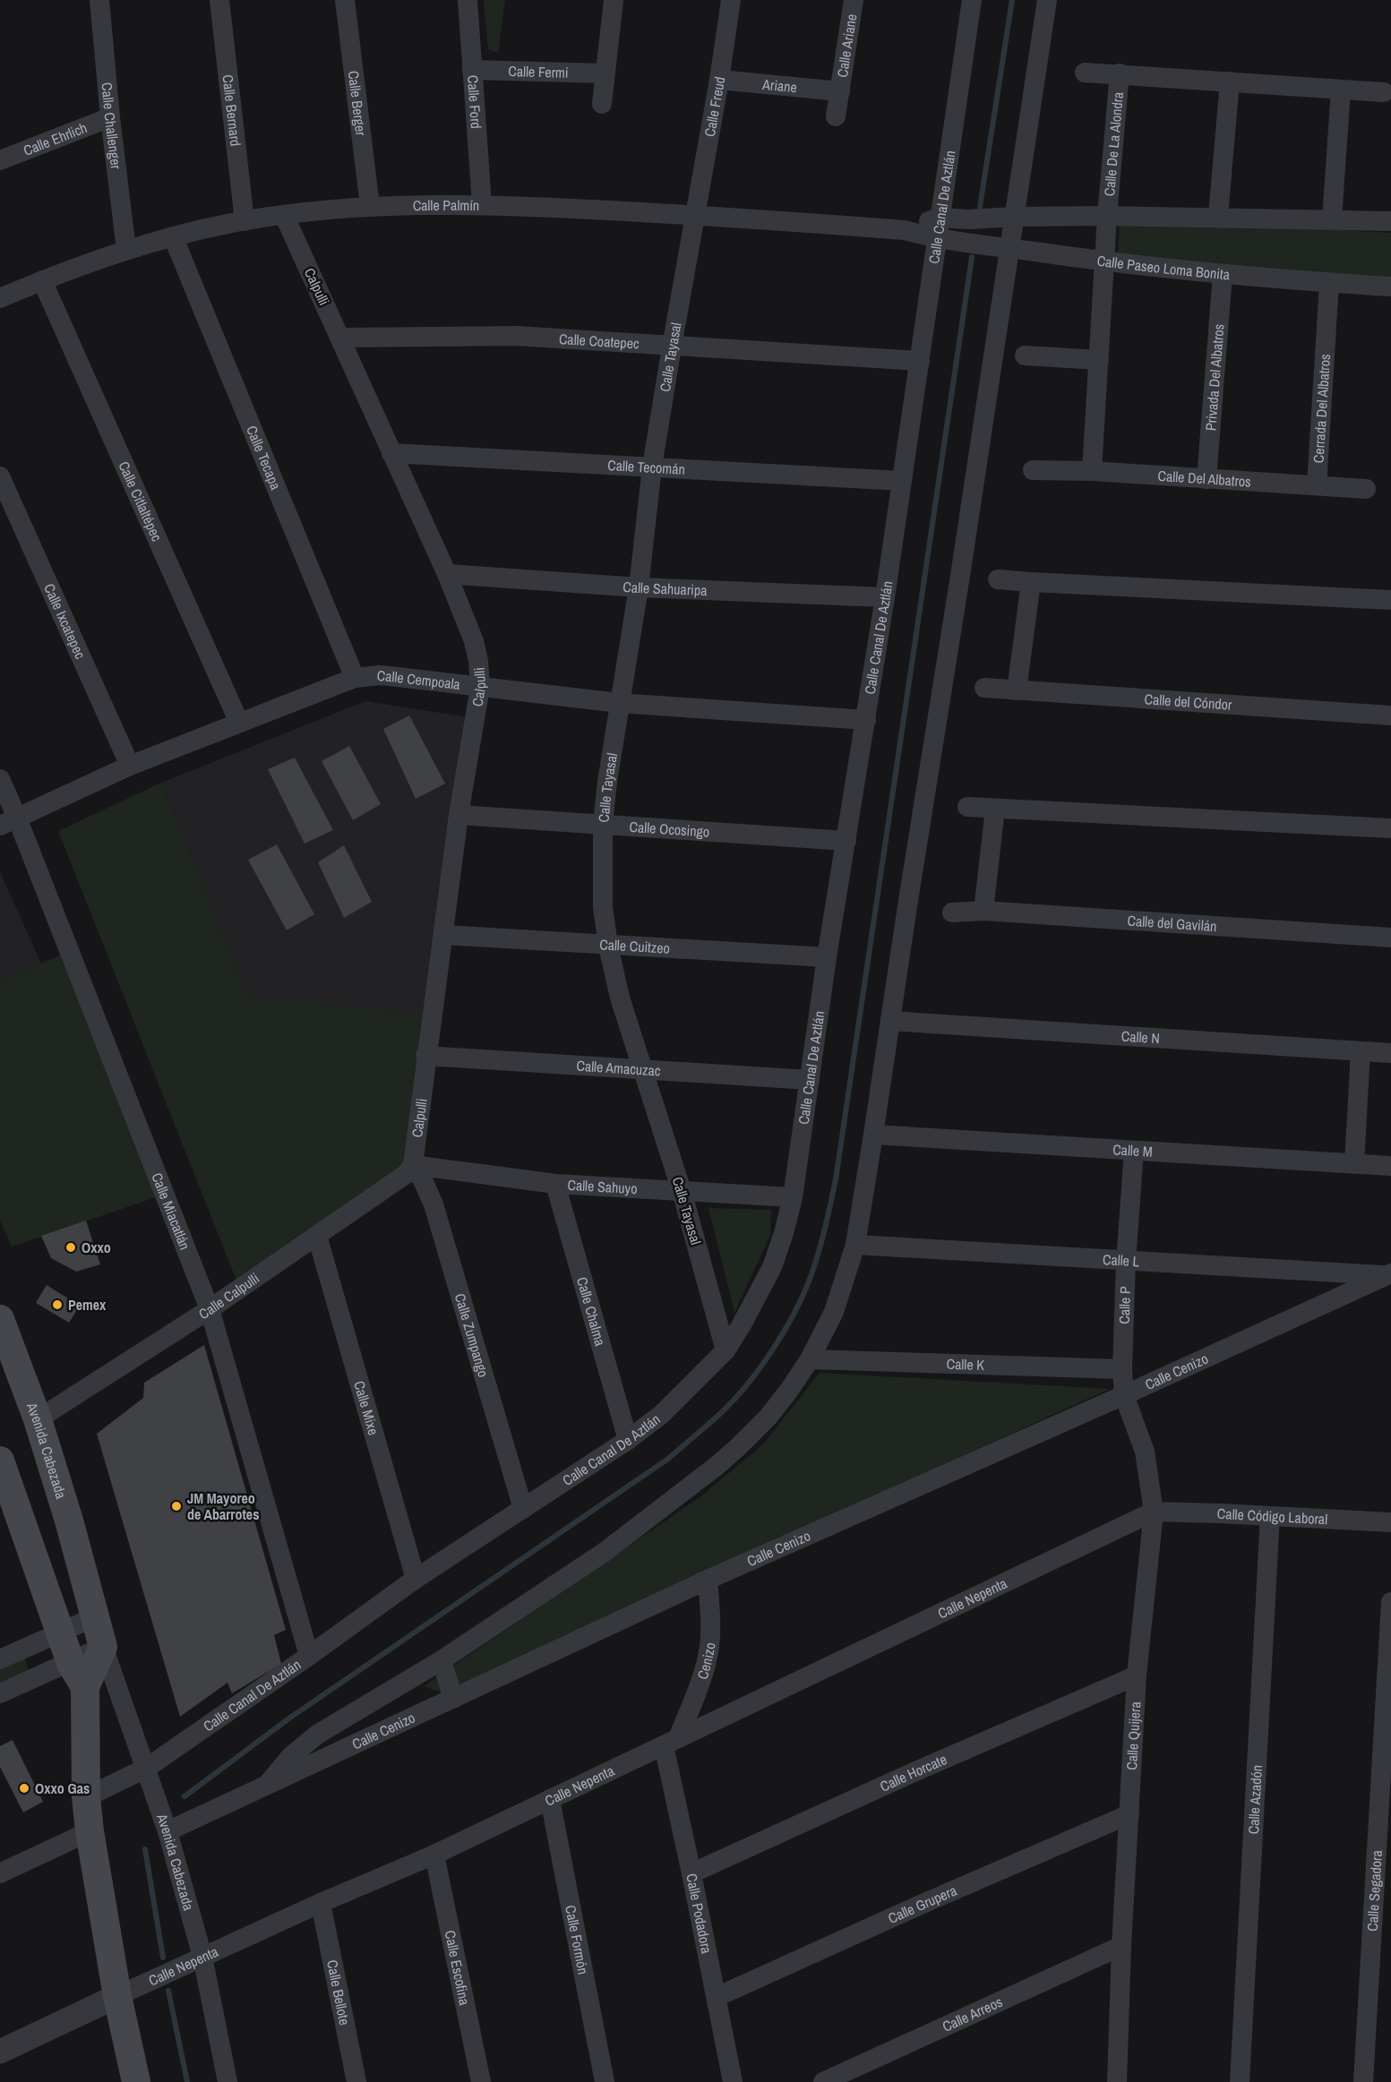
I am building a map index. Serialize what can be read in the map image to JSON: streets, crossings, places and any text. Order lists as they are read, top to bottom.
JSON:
{
  "streets": {
    "main road": ["Avenida Cabezada"],
    "street": [
      "Calle Ariane",
      "Calle Fermi",
      "Ariane",
      "Calle Ford",
      "Calle Berger",
      "Calle Freud",
      "Calle Bernard",
      "Calle Challenger",
      "Calle Ehrlich",
      "Calle De La Alondra",
      "Calle Palmín",
      "Calle Canal De Aztlán",
      "Calle Paseo Loma Bonita",
      "Calpulli",
      "Calle Coatepec",
      "Calle Tayasal",
      "Privada Del Albatros",
      "Cerrada Del Albatros",
      "Calle Tecapa",
      "Calle Tecomán",
      "Calle Del Albatros",
      "Calle Citlaltépec",
      "Calle Sahuaripa",
      "Calle Ixcatepec",
      "Calle Cempoala",
      "Calle del Cóndor",
      "Calle Ocosingo",
      "Calle del Gavilán",
      "Calle Cuitzeo",
      "Calle N",
      "Calle Amacuzac",
      "Calle M",
      "Calle Sahuyo",
      "Calle Miacatlán",
      "Calle L",
      "Calle Calpulli",
      "Calle P",
      "Calle Chalma",
      "Calle Zumpango",
      "Calle K",
      "Calle Cenizo",
      "Calle Mixe",
      "Calle Código Laboral",
      "Calle Nepenta",
      "Cenizo",
      "Calle Quijera",
      "Calle Horcate",
      "Calle Azadón",
      "Calle Segadora",
      "Calle Grupera",
      "Calle Podadora",
      "Calle Formón",
      "Calle Escofina",
      "Calle Bellote",
      "Calle Arreos"
    ]
  },
  "crossings": [
    ["Calle Ariane", "Ariane"],
    ["Calle Fermi", "Calle Ford"],
    ["Ariane", "Calle Freud"],
    ["Calle Ford", "Calle Palmín"],
    ["Calle Berger", "Calle Palmín"],
    ["Calle Freud", "Calle Palmín"],
    ["Calle Freud", "Calle Tayasal"],
    ["Calle Bernard", "Calle Palmín"],
    ["Calle Challenger", "Calle Ehrlich"],
    ["Calle Challenger", "Calle Palmín"],
    ["Calle Palmín", "Calle Canal De Aztlán"],
    ["Calle Palmín", "Calle Paseo Loma Bonita"],
    ["Calle Palmín", "Calpulli"],
    ["Calle Palmín", "Calle Tayasal"],
    ["Calle Palmín", "Calle Tecapa"],
    ["Calle Palmín", "Calle Citlaltépec"],
    ["Calle Canal De Aztlán", "Calle Paseo Loma Bonita"],
    ["Calle Canal De Aztlán", "Calle Coatepec"],
    ["Calle Canal De Aztlán", "Calle Tayasal"],
    ["Calle Canal De Aztlán", "Calle Tecomán"],
    ["Calle Canal De Aztlán", "Calle Sahuaripa"],
    ["Calle Canal De Aztlán", "Calle Cempoala"],
    ["Calle Canal De Aztlán", "Calle Ocosingo"],
    ["Calle Canal De Aztlán", "Calle Cuitzeo"],
    ["Calle Canal De Aztlán", "Calle Amacuzac"],
    ["Calle Canal De Aztlán", "Calle Sahuyo"],
    ["Calle Canal De Aztlán", "Calle Miacatlán"],
    ["Calle Canal De Aztlán", "Calle Chalma"],
    ["Calle Canal De Aztlán", "Calle Zumpango"],
    ["Calle Canal De Aztlán", "Calle Mixe"],
    ["Calle Canal De Aztlán", "Avenida Cabezada"],
    ["Calle Paseo Loma Bonita", "Privada Del Albatros"],
    ["Calle Paseo Loma Bonita", "Cerrada Del Albatros"],
    ["Calpulli", "Calle Coatepec"],
    ["Calpulli", "Calle Tecomán"],
    ["Calpulli", "Calle Sahuaripa"],
    ["Calpulli", "Calle Cempoala"],
    ["Calpulli", "Calle Ocosingo"],
    ["Calpulli", "Calle Cuitzeo"],
    ["Calpulli", "Calle Amacuzac"],
    ["Calpulli", "Calle Sahuyo"],
    ["Calpulli", "Calle Calpulli"],
    ["Calpulli", "Calle Zumpango"],
    ["Calle Coatepec", "Calle Tayasal"],
    ["Calle Tayasal", "Calle Tecomán"],
    ["Calle Tayasal", "Calle Sahuaripa"],
    ["Calle Tayasal", "Calle Cempoala"],
    ["Calle Tayasal", "Calle Ocosingo"],
    ["Calle Tayasal", "Calle Cuitzeo"],
    ["Calle Tayasal", "Calle Amacuzac"],
    ["Calle Tayasal", "Calle Sahuyo"],
    ["Privada Del Albatros", "Calle Del Albatros"],
    ["Cerrada Del Albatros", "Calle Del Albatros"],
    ["Calle Tecapa", "Calle Cempoala"],
    ["Calle Citlaltépec", "Calle Cempoala"],
    ["Calle Ixcatepec", "Calle Cempoala"],
    ["Calle Cempoala", "Calle Miacatlán"],
    ["Calle M", "Calle P"],
    ["Calle Sahuyo", "Calle Calpulli"],
    ["Calle Sahuyo", "Calle Chalma"],
    ["Calle Sahuyo", "Calle Zumpango"],
    ["Calle Miacatlán", "Calle Calpulli"],
    ["Calle L", "Calle P"],
    ["Calle L", "Calle Cenizo"],
    ["Calle Calpulli", "Calle Zumpango"],
    ["Calle Calpulli", "Calle Mixe"],
    ["Calle Calpulli", "Avenida Cabezada"],
    ["Calle P", "Calle K"],
    ["Calle P", "Calle Cenizo"],
    ["Calle P", "Calle Quijera"],
    ["Calle Cenizo", "Avenida Cabezada"],
    ["Calle Cenizo", "Cenizo"],
    ["Calle Cenizo", "Calle Quijera"],
    ["Avenida Cabezada", "Calle Nepenta"],
    ["Calle Código Laboral", "Calle Nepenta"],
    ["Calle Código Laboral", "Calle Quijera"],
    ["Calle Código Laboral", "Calle Azadón"],
    ["Calle Nepenta", "Cenizo"],
    ["Calle Nepenta", "Calle Quijera"],
    ["Calle Nepenta", "Calle Podadora"],
    ["Calle Nepenta", "Calle Formón"],
    ["Calle Nepenta", "Calle Escofina"],
    ["Calle Nepenta", "Calle Bellote"],
    ["Cenizo", "Calle Podadora"],
    ["Calle Quijera", "Calle Horcate"],
    ["Calle Quijera", "Calle Grupera"],
    ["Calle Quijera", "Calle Arreos"],
    ["Calle Horcate", "Calle Podadora"],
    ["Calle Grupera", "Calle Podadora"]
  ],
  "places": [
    "Oxxo",
    "Pemex",
    "JM Mayoreo de Abarrotes",
    "Oxxo Gas"
  ]
}
